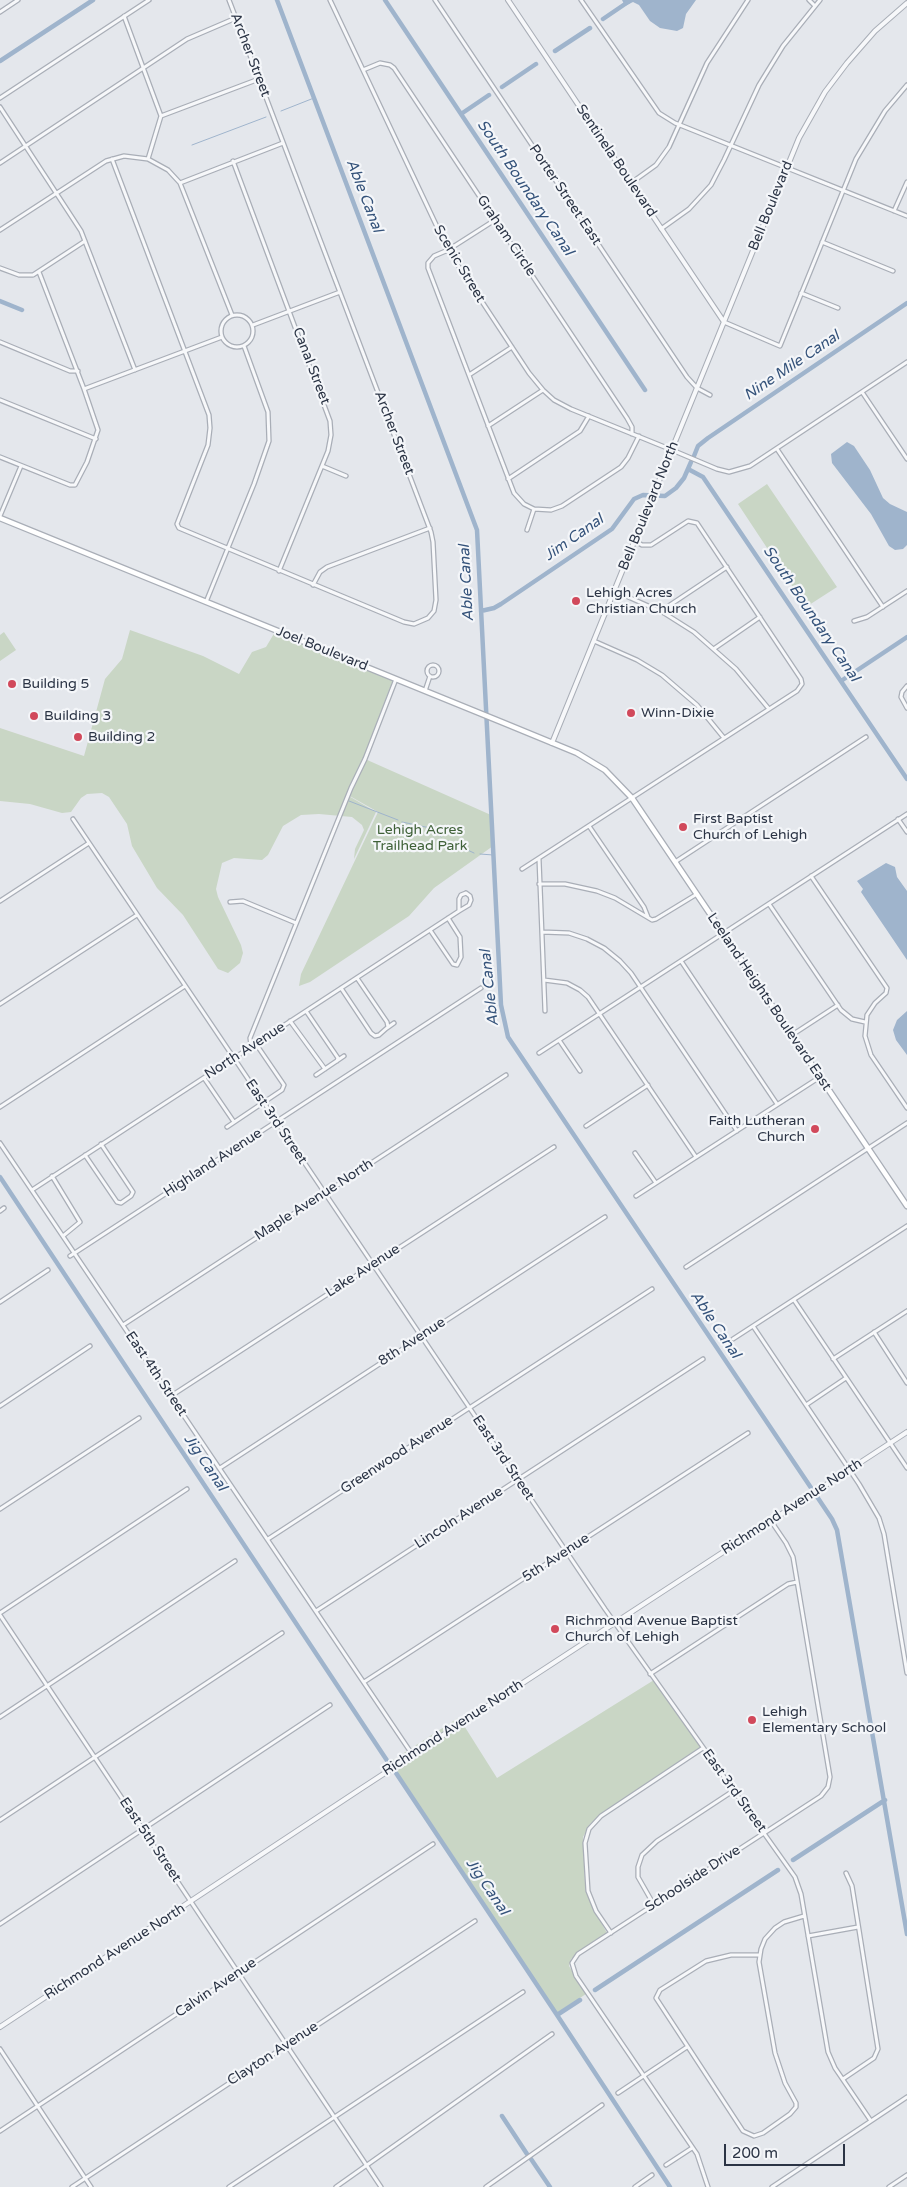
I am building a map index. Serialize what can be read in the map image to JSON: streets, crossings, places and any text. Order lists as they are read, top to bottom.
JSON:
{
  "streets": {
    "main road": ["Joel Boulevard", "Leeland Heights Boulevard East"],
    "street": [
      "Archer Street",
      "Sentinela Boulevard",
      "Porter Street East",
      "Bell Boulevard",
      "Graham Circle",
      "Scenic Street",
      "Canal Street",
      "Bell Boulevard North",
      "North Avenue",
      "East 3rd Street",
      "Highland Avenue",
      "Maple Avenue North",
      "Lake Avenue",
      "8th Avenue",
      "East 4th Street",
      "Greenwood Avenue",
      "Richmond Avenue North",
      "Lincoln Avenue",
      "5th Avenue",
      "East 5th Street",
      "Schoolside Drive",
      "Calvin Avenue",
      "Clayton Avenue"
    ]
  },
  "crossings": [
    ["Archer Street", "Canal Street"],
    ["Sentinela Boulevard", "Bell Boulevard"],
    ["Porter Street East", "Bell Boulevard"],
    ["Bell Boulevard", "Bell Boulevard North"],
    ["Graham Circle", "Scenic Street"],
    ["Scenic Street", "Bell Boulevard North"],
    ["Bell Boulevard North", "Joel Boulevard"],
    ["Joel Boulevard", "Leeland Heights Boulevard East"],
    ["North Avenue", "East 3rd Street"],
    ["North Avenue", "East 4th Street"],
    ["East 3rd Street", "Highland Avenue"],
    ["East 3rd Street", "Maple Avenue North"],
    ["East 3rd Street", "Lake Avenue"],
    ["East 3rd Street", "8th Avenue"],
    ["East 3rd Street", "Greenwood Avenue"],
    ["East 3rd Street", "Richmond Avenue North"],
    ["East 3rd Street", "Lincoln Avenue"],
    ["East 3rd Street", "5th Avenue"],
    ["East 3rd Street", "Schoolside Drive"],
    ["Highland Avenue", "East 4th Street"],
    ["Maple Avenue North", "East 4th Street"],
    ["Lake Avenue", "East 4th Street"],
    ["8th Avenue", "East 4th Street"],
    ["East 4th Street", "Greenwood Avenue"],
    ["East 4th Street", "Richmond Avenue North"],
    ["East 4th Street", "Lincoln Avenue"],
    ["East 4th Street", "5th Avenue"],
    ["Richmond Avenue North", "East 5th Street"],
    ["Richmond Avenue North", "Schoolside Drive"],
    ["East 5th Street", "Calvin Avenue"],
    ["East 5th Street", "Clayton Avenue"]
  ],
  "water": [
    "South Boundary Canal",
    "Able Canal",
    "Nine Mile Canal",
    "Jim Canal",
    "Jig Canal"
  ],
  "parks": ["Lehigh Acres Trailhead Park"],
  "places": [
    "Lehigh Acres Christian Church",
    "Building 5",
    "Winn-Dixie",
    "Building 3",
    "Building 2",
    "First Baptist Church of Lehigh",
    "Faith Lutheran Church",
    "Richmond Avenue Baptist Church of Lehigh",
    "Lehigh Elementary School"
  ],
  "scale_bar": "200 m"
}
